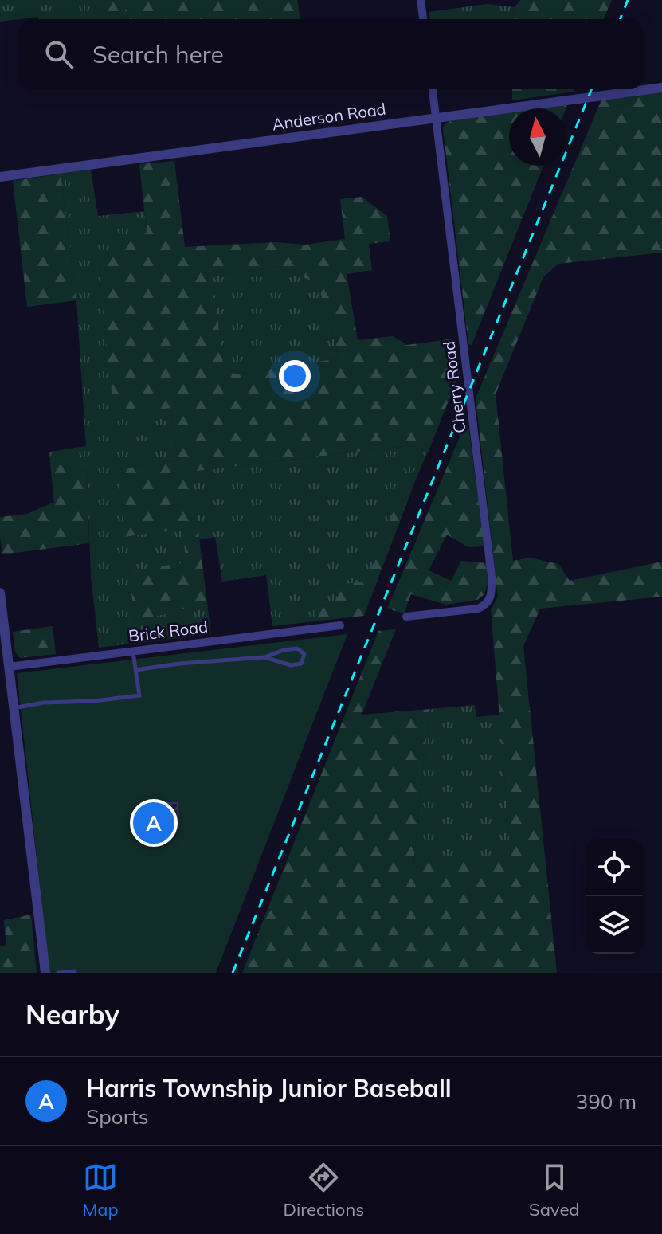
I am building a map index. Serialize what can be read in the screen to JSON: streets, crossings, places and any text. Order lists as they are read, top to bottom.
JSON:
{
  "streets": {
    "street": ["Anderson Road", "Cherry Road", "Brick Road"]
  },
  "crossings": [
    ["Anderson Road", "Cherry Road"]
  ],
  "north": "top",
  "page": {
    "search": "Search here",
    "pins": "A",
    "heading": "Nearby",
    "list": [
      {
        "mark": "A",
        "name": "Harris Township Junior Baseball",
        "note": "Sports",
        "value": "390 m"
      }
    ],
    "nav": ["Map", "Directions", "Saved"]
  }
}
